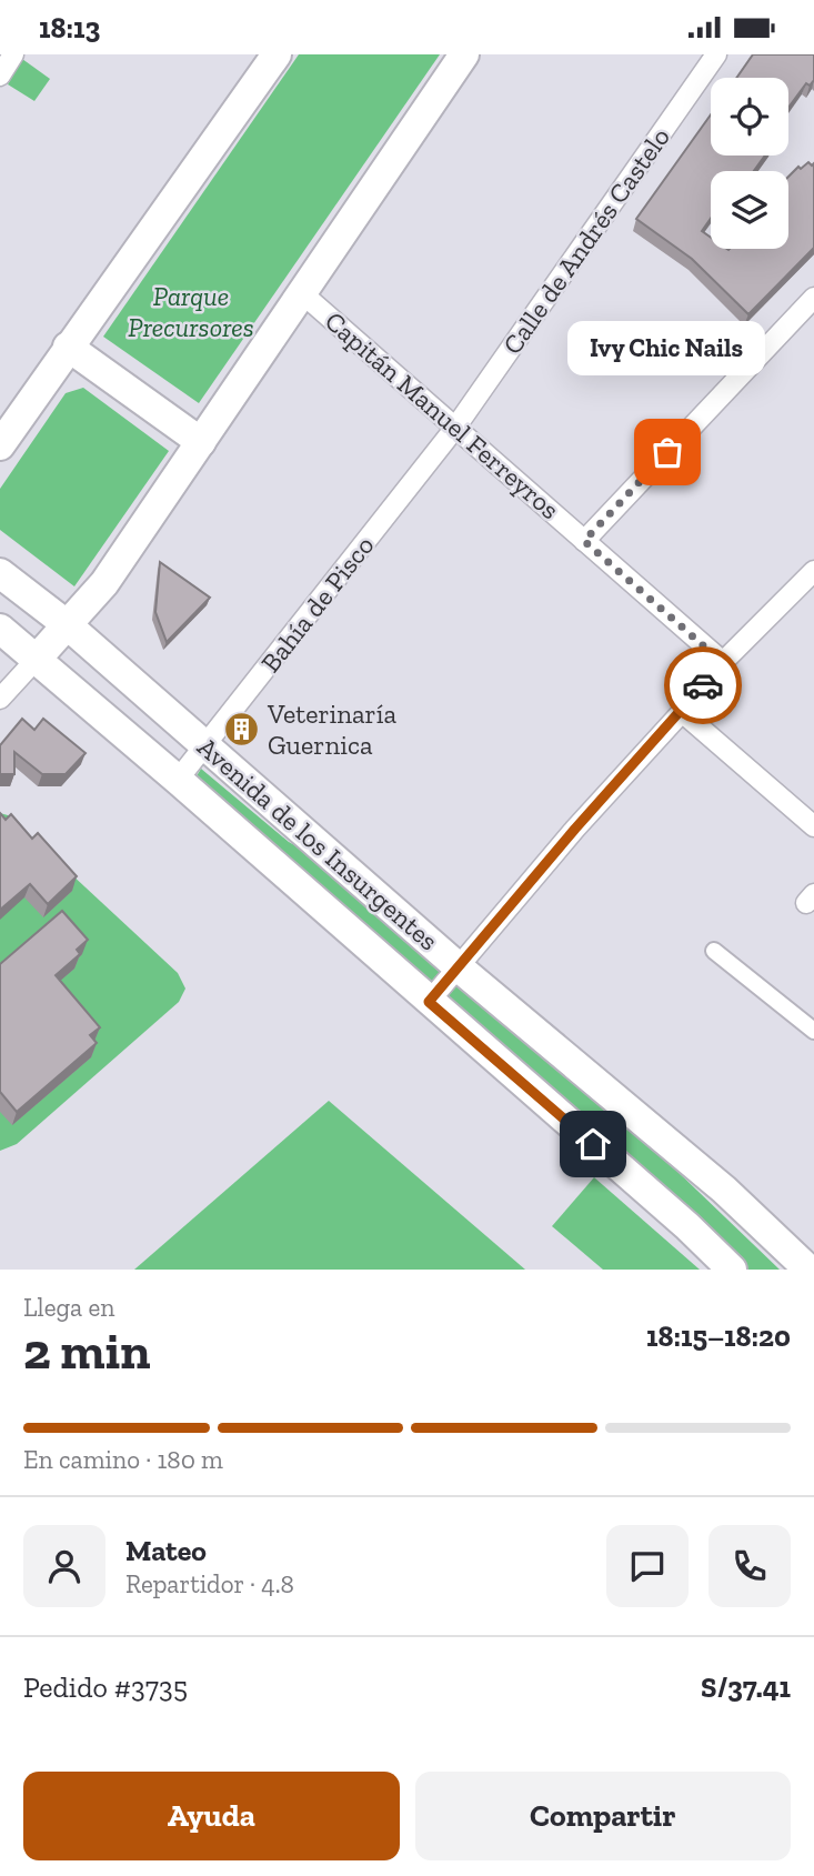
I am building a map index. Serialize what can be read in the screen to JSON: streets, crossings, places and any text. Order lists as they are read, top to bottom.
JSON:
{
  "streets": {
    "main road": ["Avenida de los Insurgentes"],
    "street": ["Calle de Andrés Castelo", "Capitán Manuel Ferreyros", "Bahía de Pisco"]
  },
  "crossings": [
    ["Calle de Andrés Castelo", "Capitán Manuel Ferreyros"],
    ["Calle de Andrés Castelo", "Bahía de Pisco"],
    ["Capitán Manuel Ferreyros", "Bahía de Pisco"],
    ["Bahía de Pisco", "Avenida de los Insurgentes"]
  ],
  "parks": ["Parque Precursores"],
  "places": {
    "other": ["Ivy Chic Nails"],
    "building": ["Veterinaría Guernica"]
  },
  "page": {
    "status": "18:13",
    "bubble": "Ivy Chic Nails",
    "heading": ["2 min", "Llega en", "18:15–18:20"],
    "panel": [
      "Mateo",
      "Repartidor · 4.8",
      "Pedido #3735",
      "S/37.41"
    ],
    "bar": "En camino · 180 m",
    "buttons": ["Ayuda", "Compartir"]
  }
}
